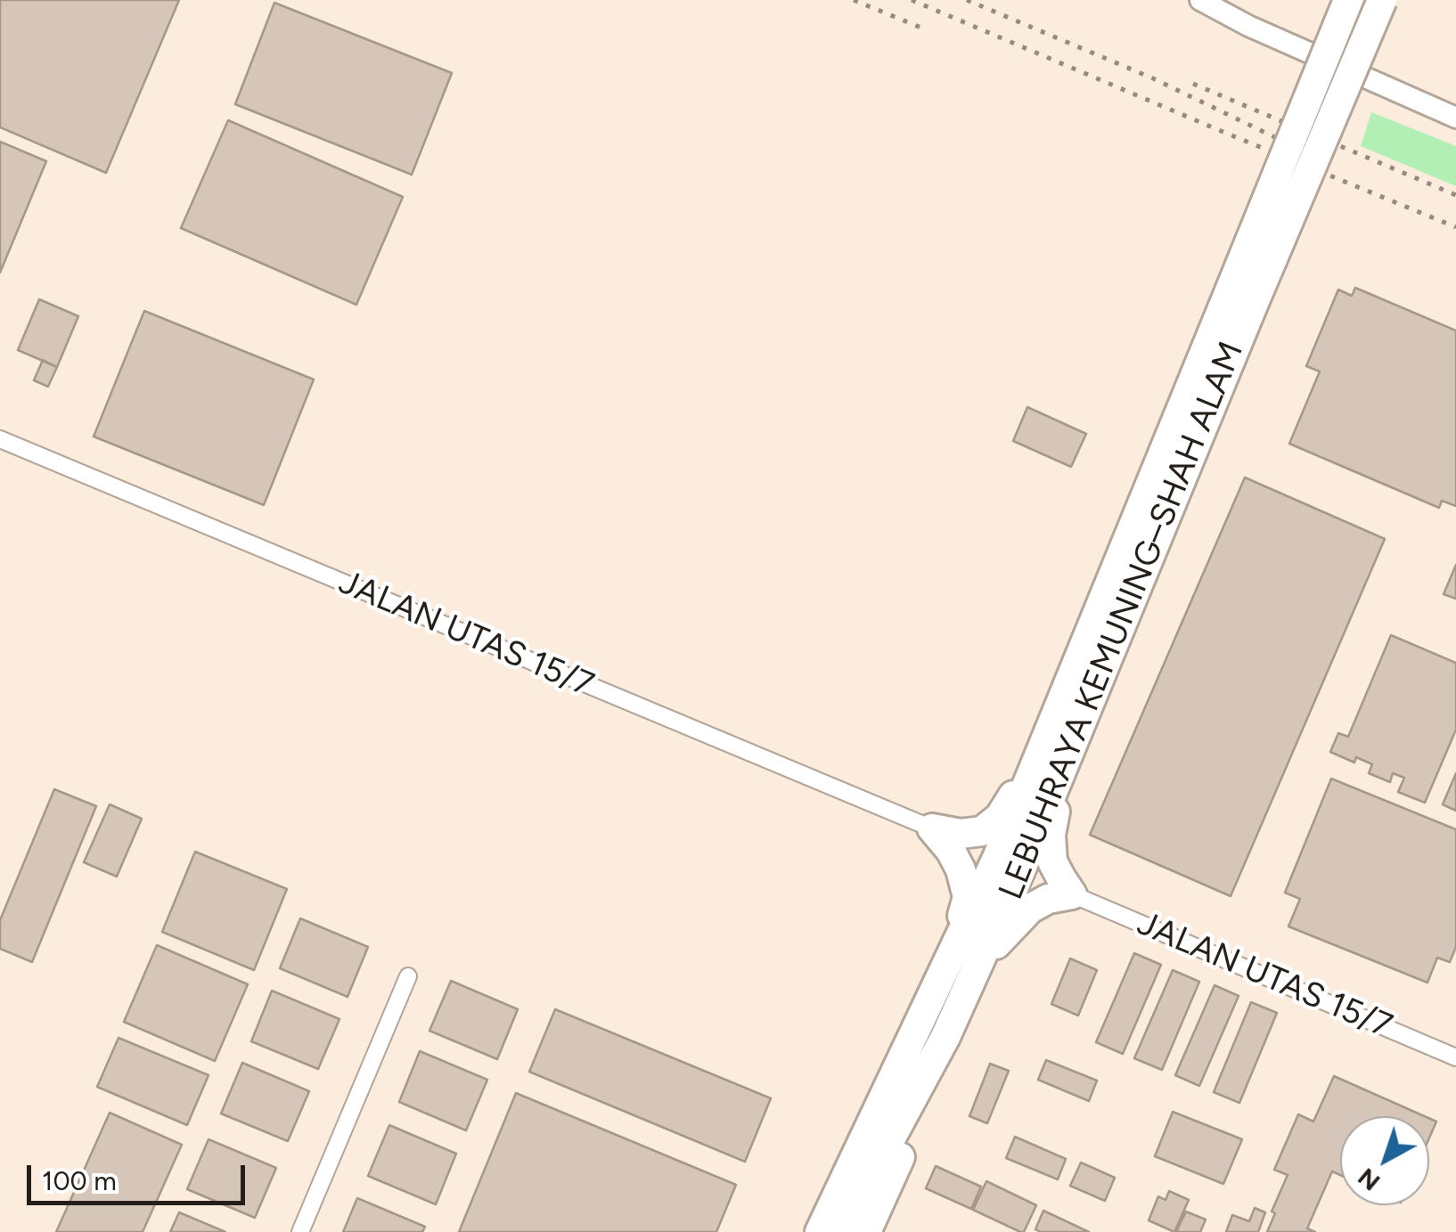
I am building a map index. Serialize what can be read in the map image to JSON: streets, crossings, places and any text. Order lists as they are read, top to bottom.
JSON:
{
  "streets": {
    "highway": ["LEBUHRAYA KEMUNING–SHAH ALAM"],
    "street": ["JALAN UTAS 15/7"]
  },
  "scale_bar": "100 m",
  "north": "bottom left"
}
